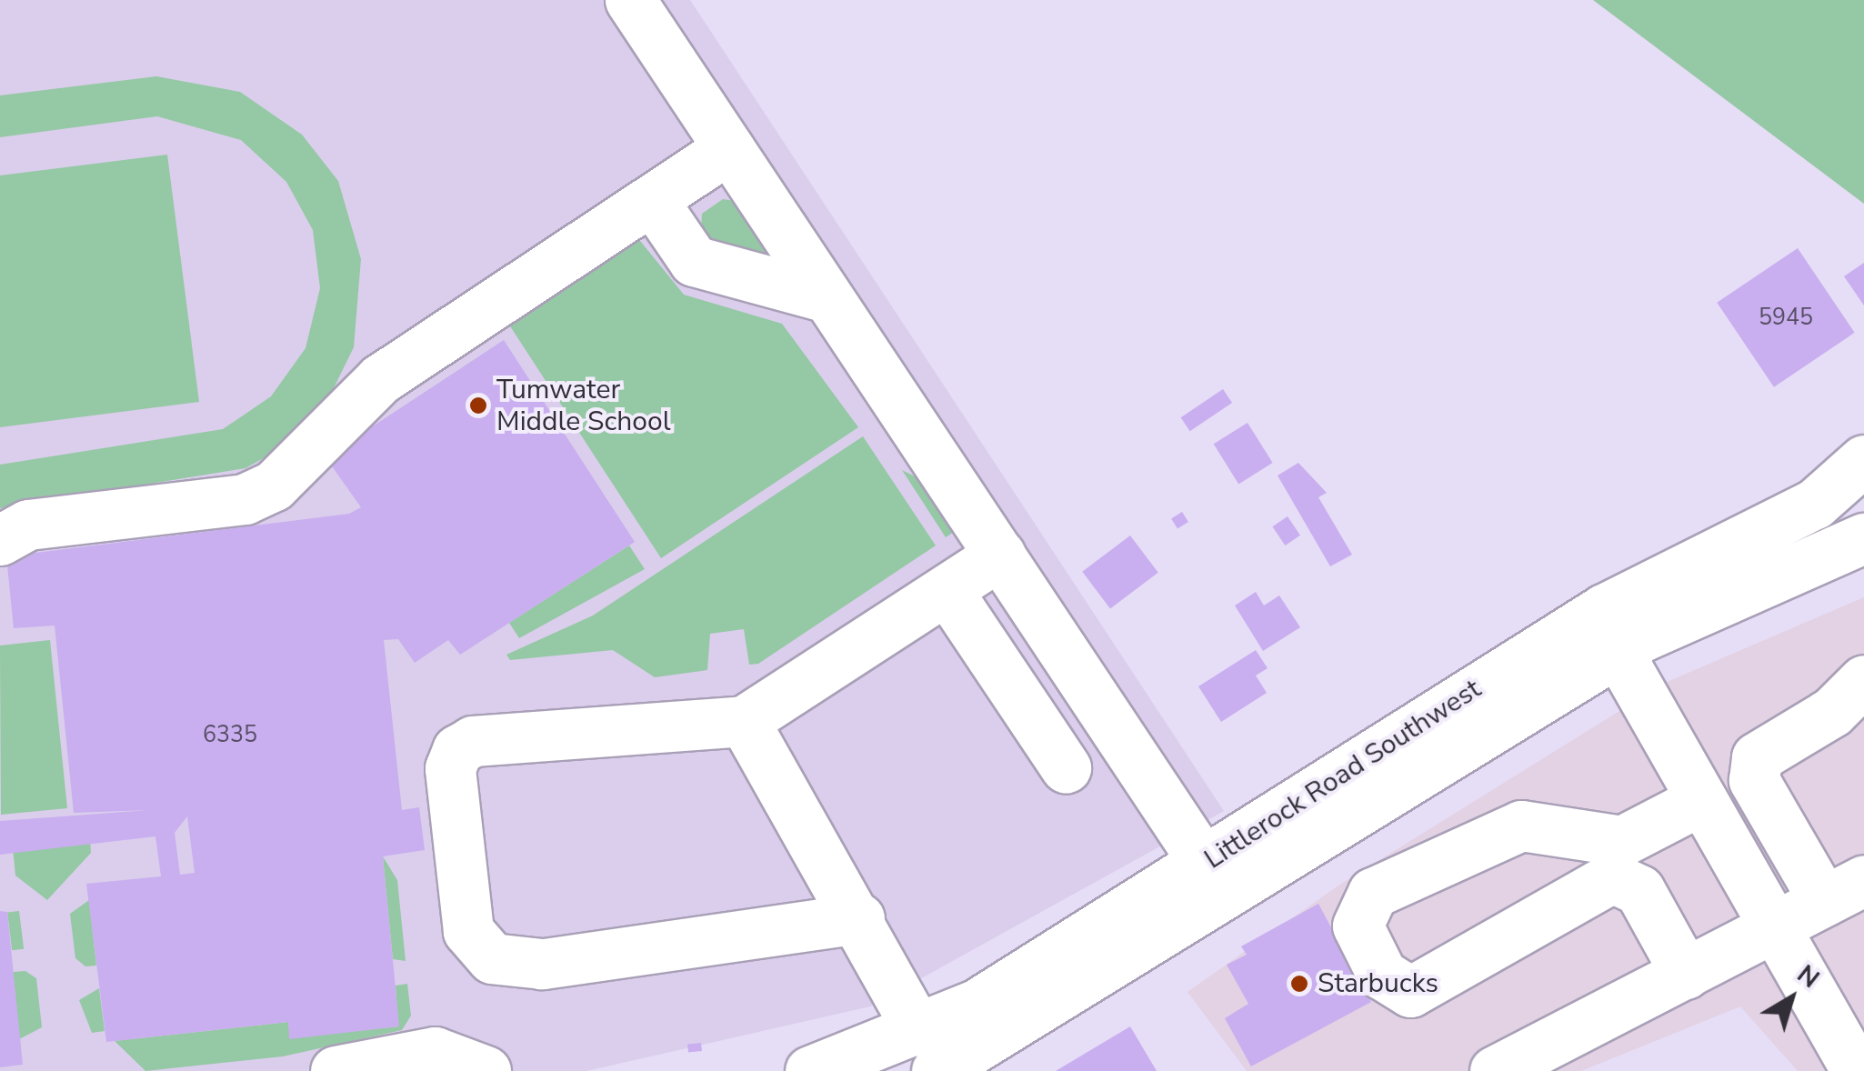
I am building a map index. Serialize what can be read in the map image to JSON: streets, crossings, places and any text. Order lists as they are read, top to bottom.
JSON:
{
  "streets": {
    "main road": ["Littlerock Road Southwest"]
  },
  "places": ["Tumwater Middle School", "Starbucks"],
  "house_numbers": ["5945", "6335"],
  "north": "top right"
}
